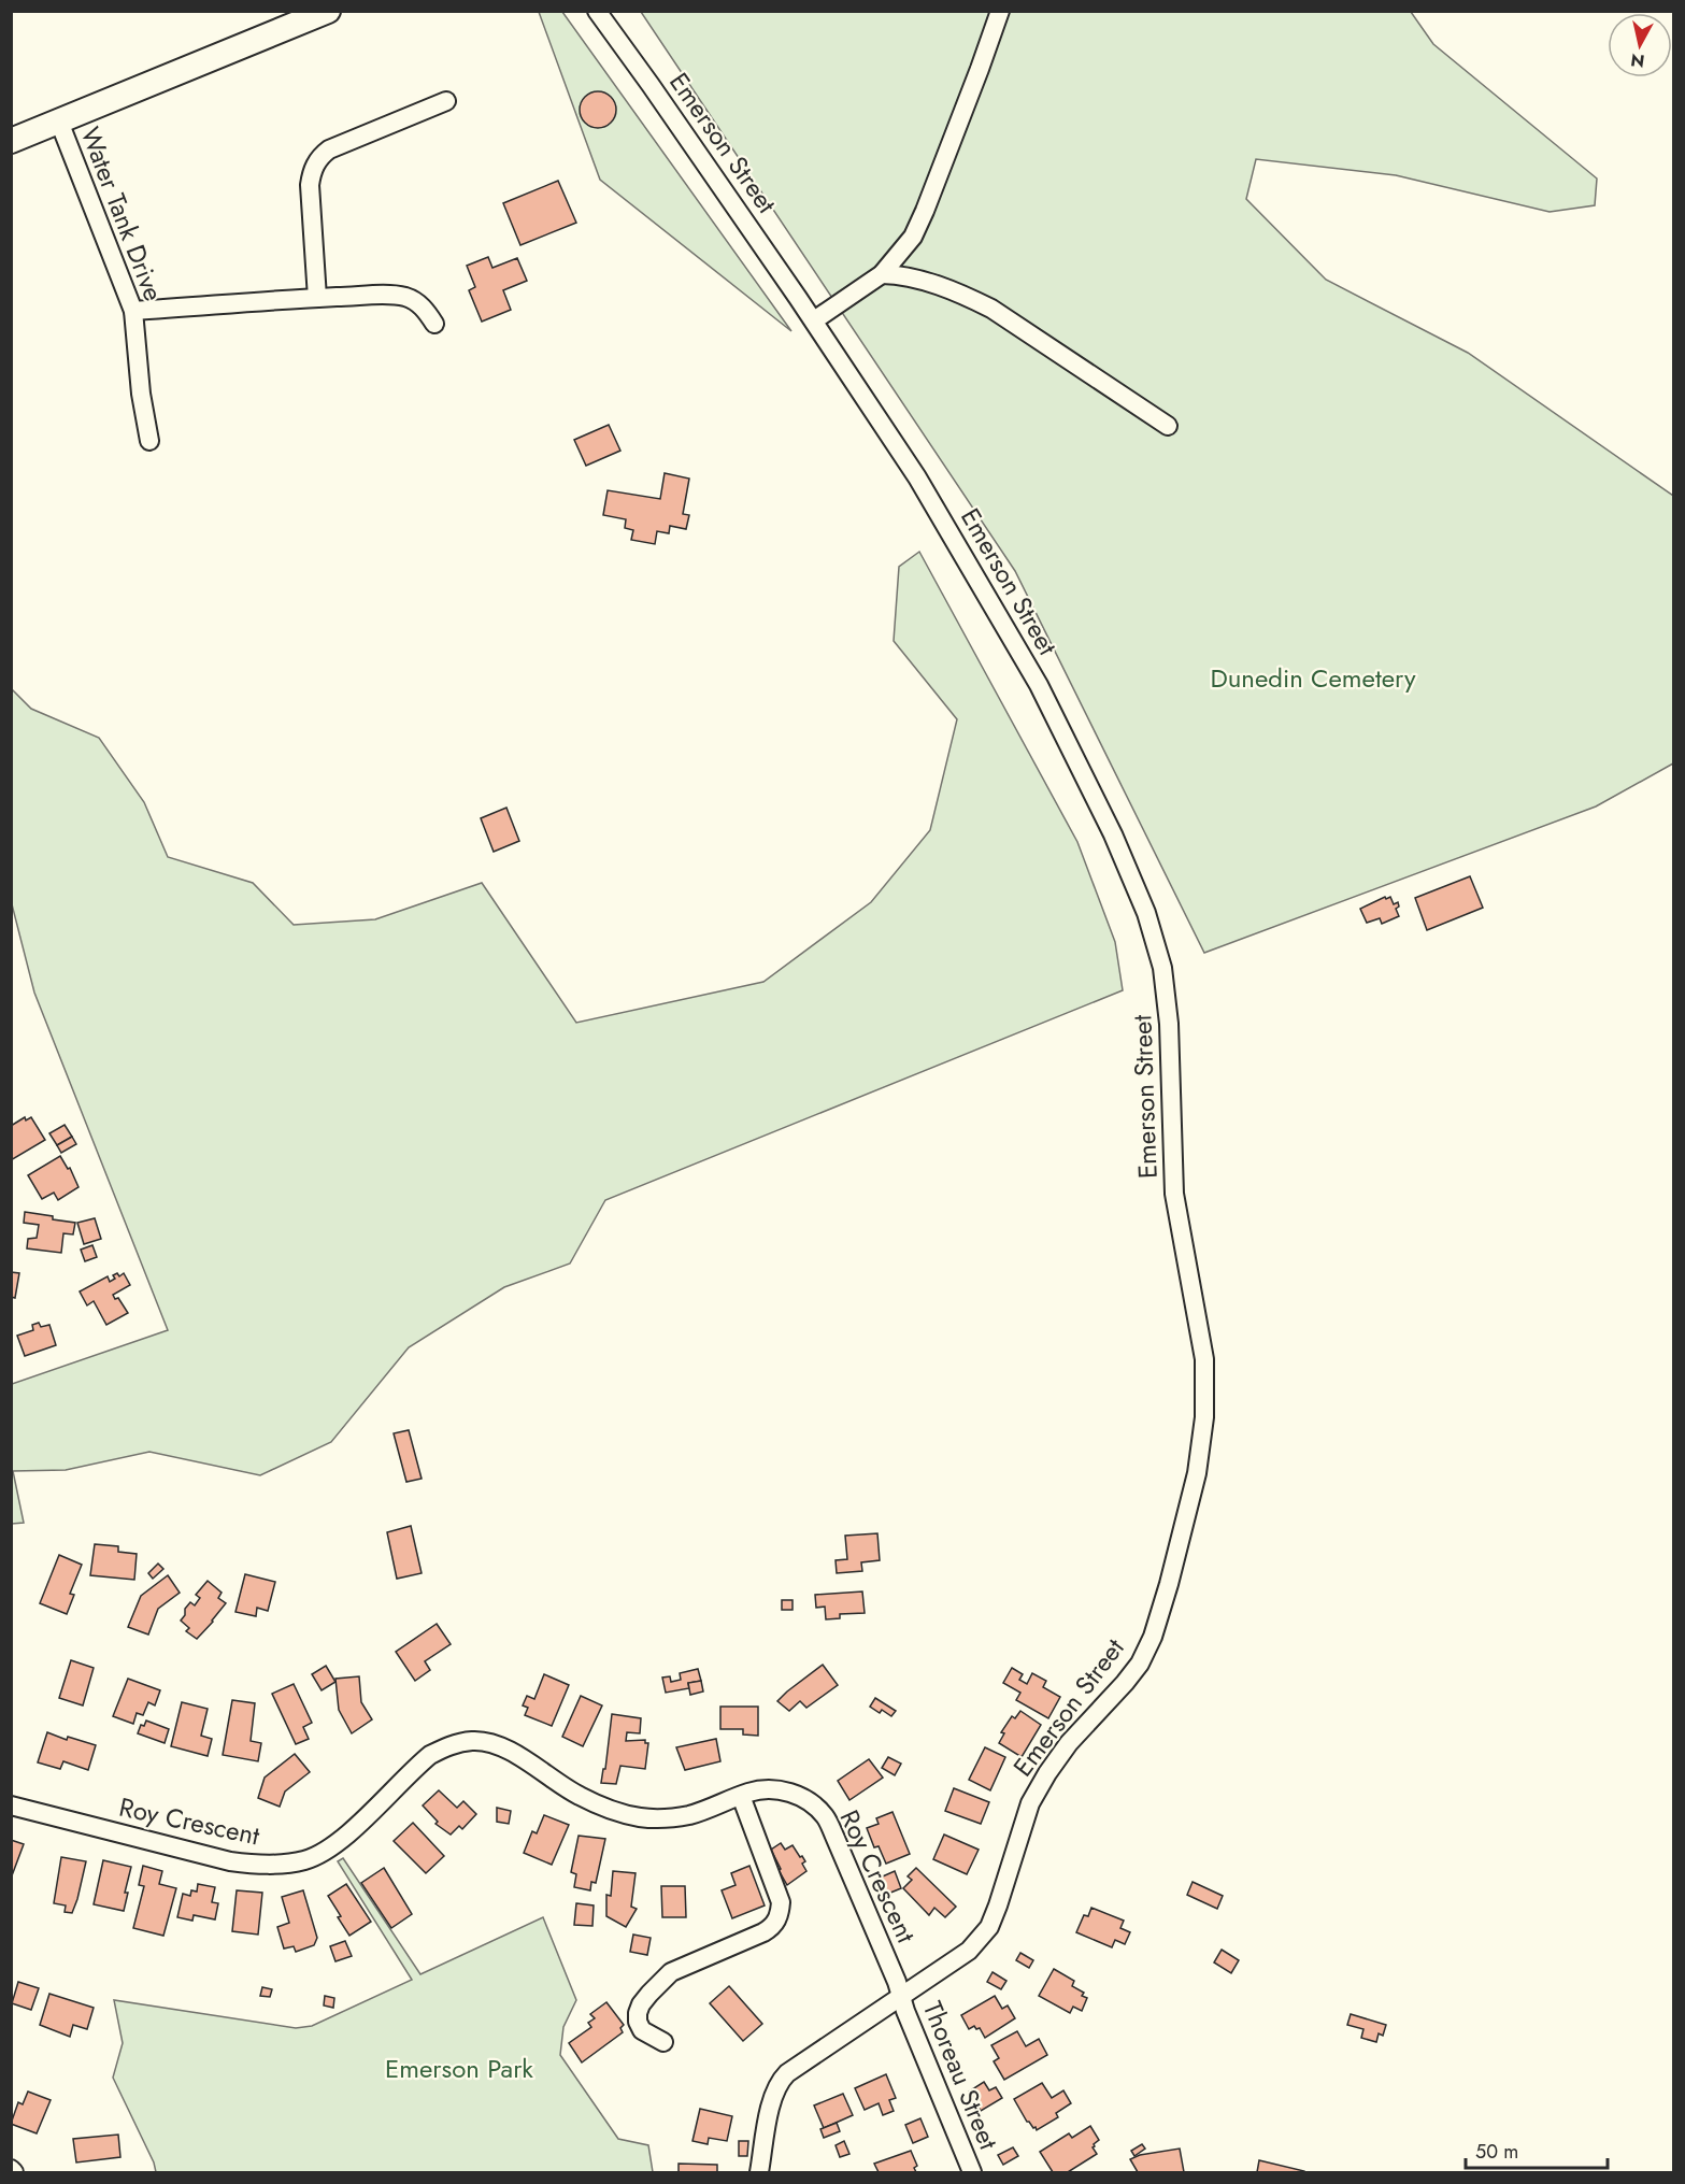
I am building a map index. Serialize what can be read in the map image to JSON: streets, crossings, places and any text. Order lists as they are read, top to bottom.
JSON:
{
  "streets": {
    "street": [
      "Emerson Street",
      "Water Tank Drive",
      "Roy Crescent",
      "Thoreau Street"
    ]
  },
  "crossings": [
    ["Emerson Street", "Roy Crescent"],
    ["Emerson Street", "Thoreau Street"],
    ["Roy Crescent", "Thoreau Street"]
  ],
  "parks": ["Dunedin Cemetery", "Emerson Park"],
  "scale_bar": "50 m",
  "north": "bottom"
}
